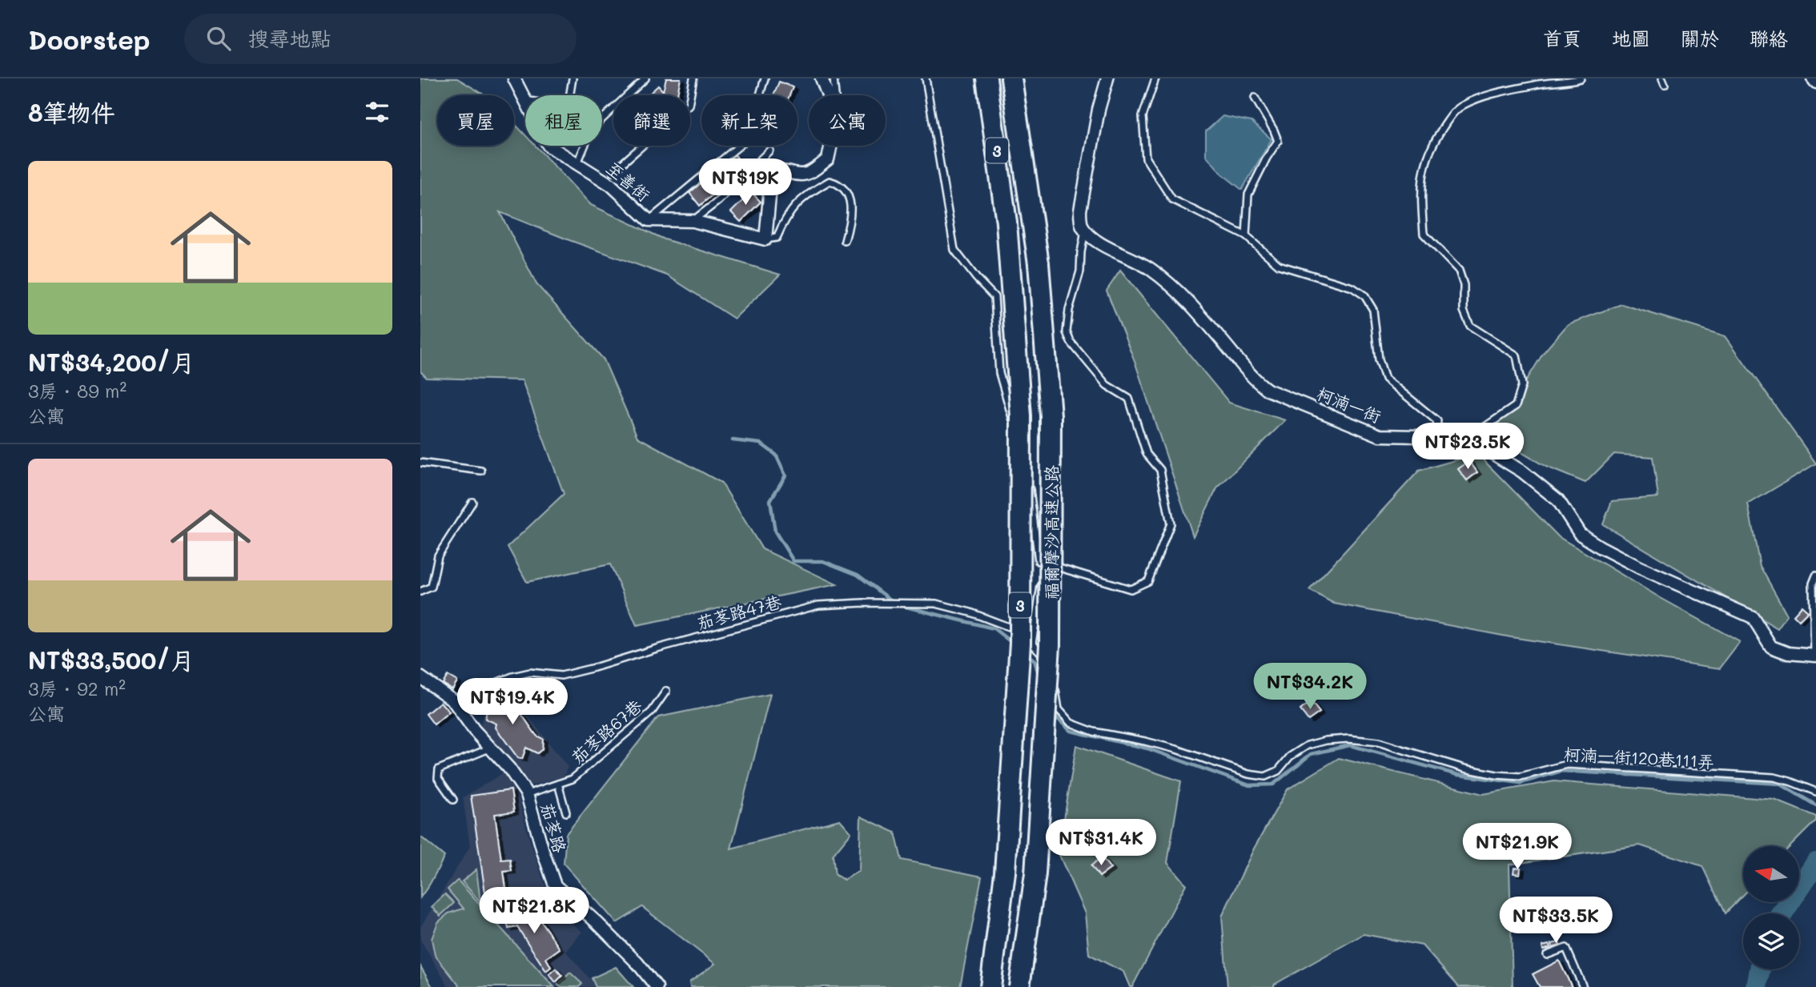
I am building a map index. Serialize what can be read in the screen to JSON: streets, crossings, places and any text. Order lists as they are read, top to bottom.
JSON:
{
  "streets": {
    "highway": ["3", "福爾摩沙高速公路"],
    "street": ["至善街", "柯湳一街", "茄苳路"],
    "lane": ["茄苳路47巷", "茄苳路67巷", "柯湳一街120巷111弄"]
  },
  "crossings": [
    ["茄苳路47巷", "柯湳一街120巷111弄"],
    ["茄苳路47巷", "茄苳路"],
    ["茄苳路67巷", "茄苳路"]
  ],
  "north": "left",
  "page": {
    "header": "Doorstep",
    "search": "搜尋地點",
    "nav": [
      "首頁",
      "地圖",
      "關於",
      "聯絡"
    ],
    "heading": "8筆物件",
    "chip": [
      "買屋",
      "租屋",
      "篩選",
      "新上架",
      "公寓"
    ],
    "list": [
      {
        "name": "NT$34,200/月",
        "note": "3房 · 89 m² · 公寓"
      },
      {
        "name": "NT$33,500/月",
        "note": "3房 · 92 m² · 公寓"
      }
    ],
    "price": [
      "NT$19K",
      "NT$23.5K",
      "NT$34.2K",
      "NT$19.4K",
      "NT$31.4K",
      "NT$21.9K",
      "NT$21.8K",
      "NT$33.5K"
    ]
  }
}
